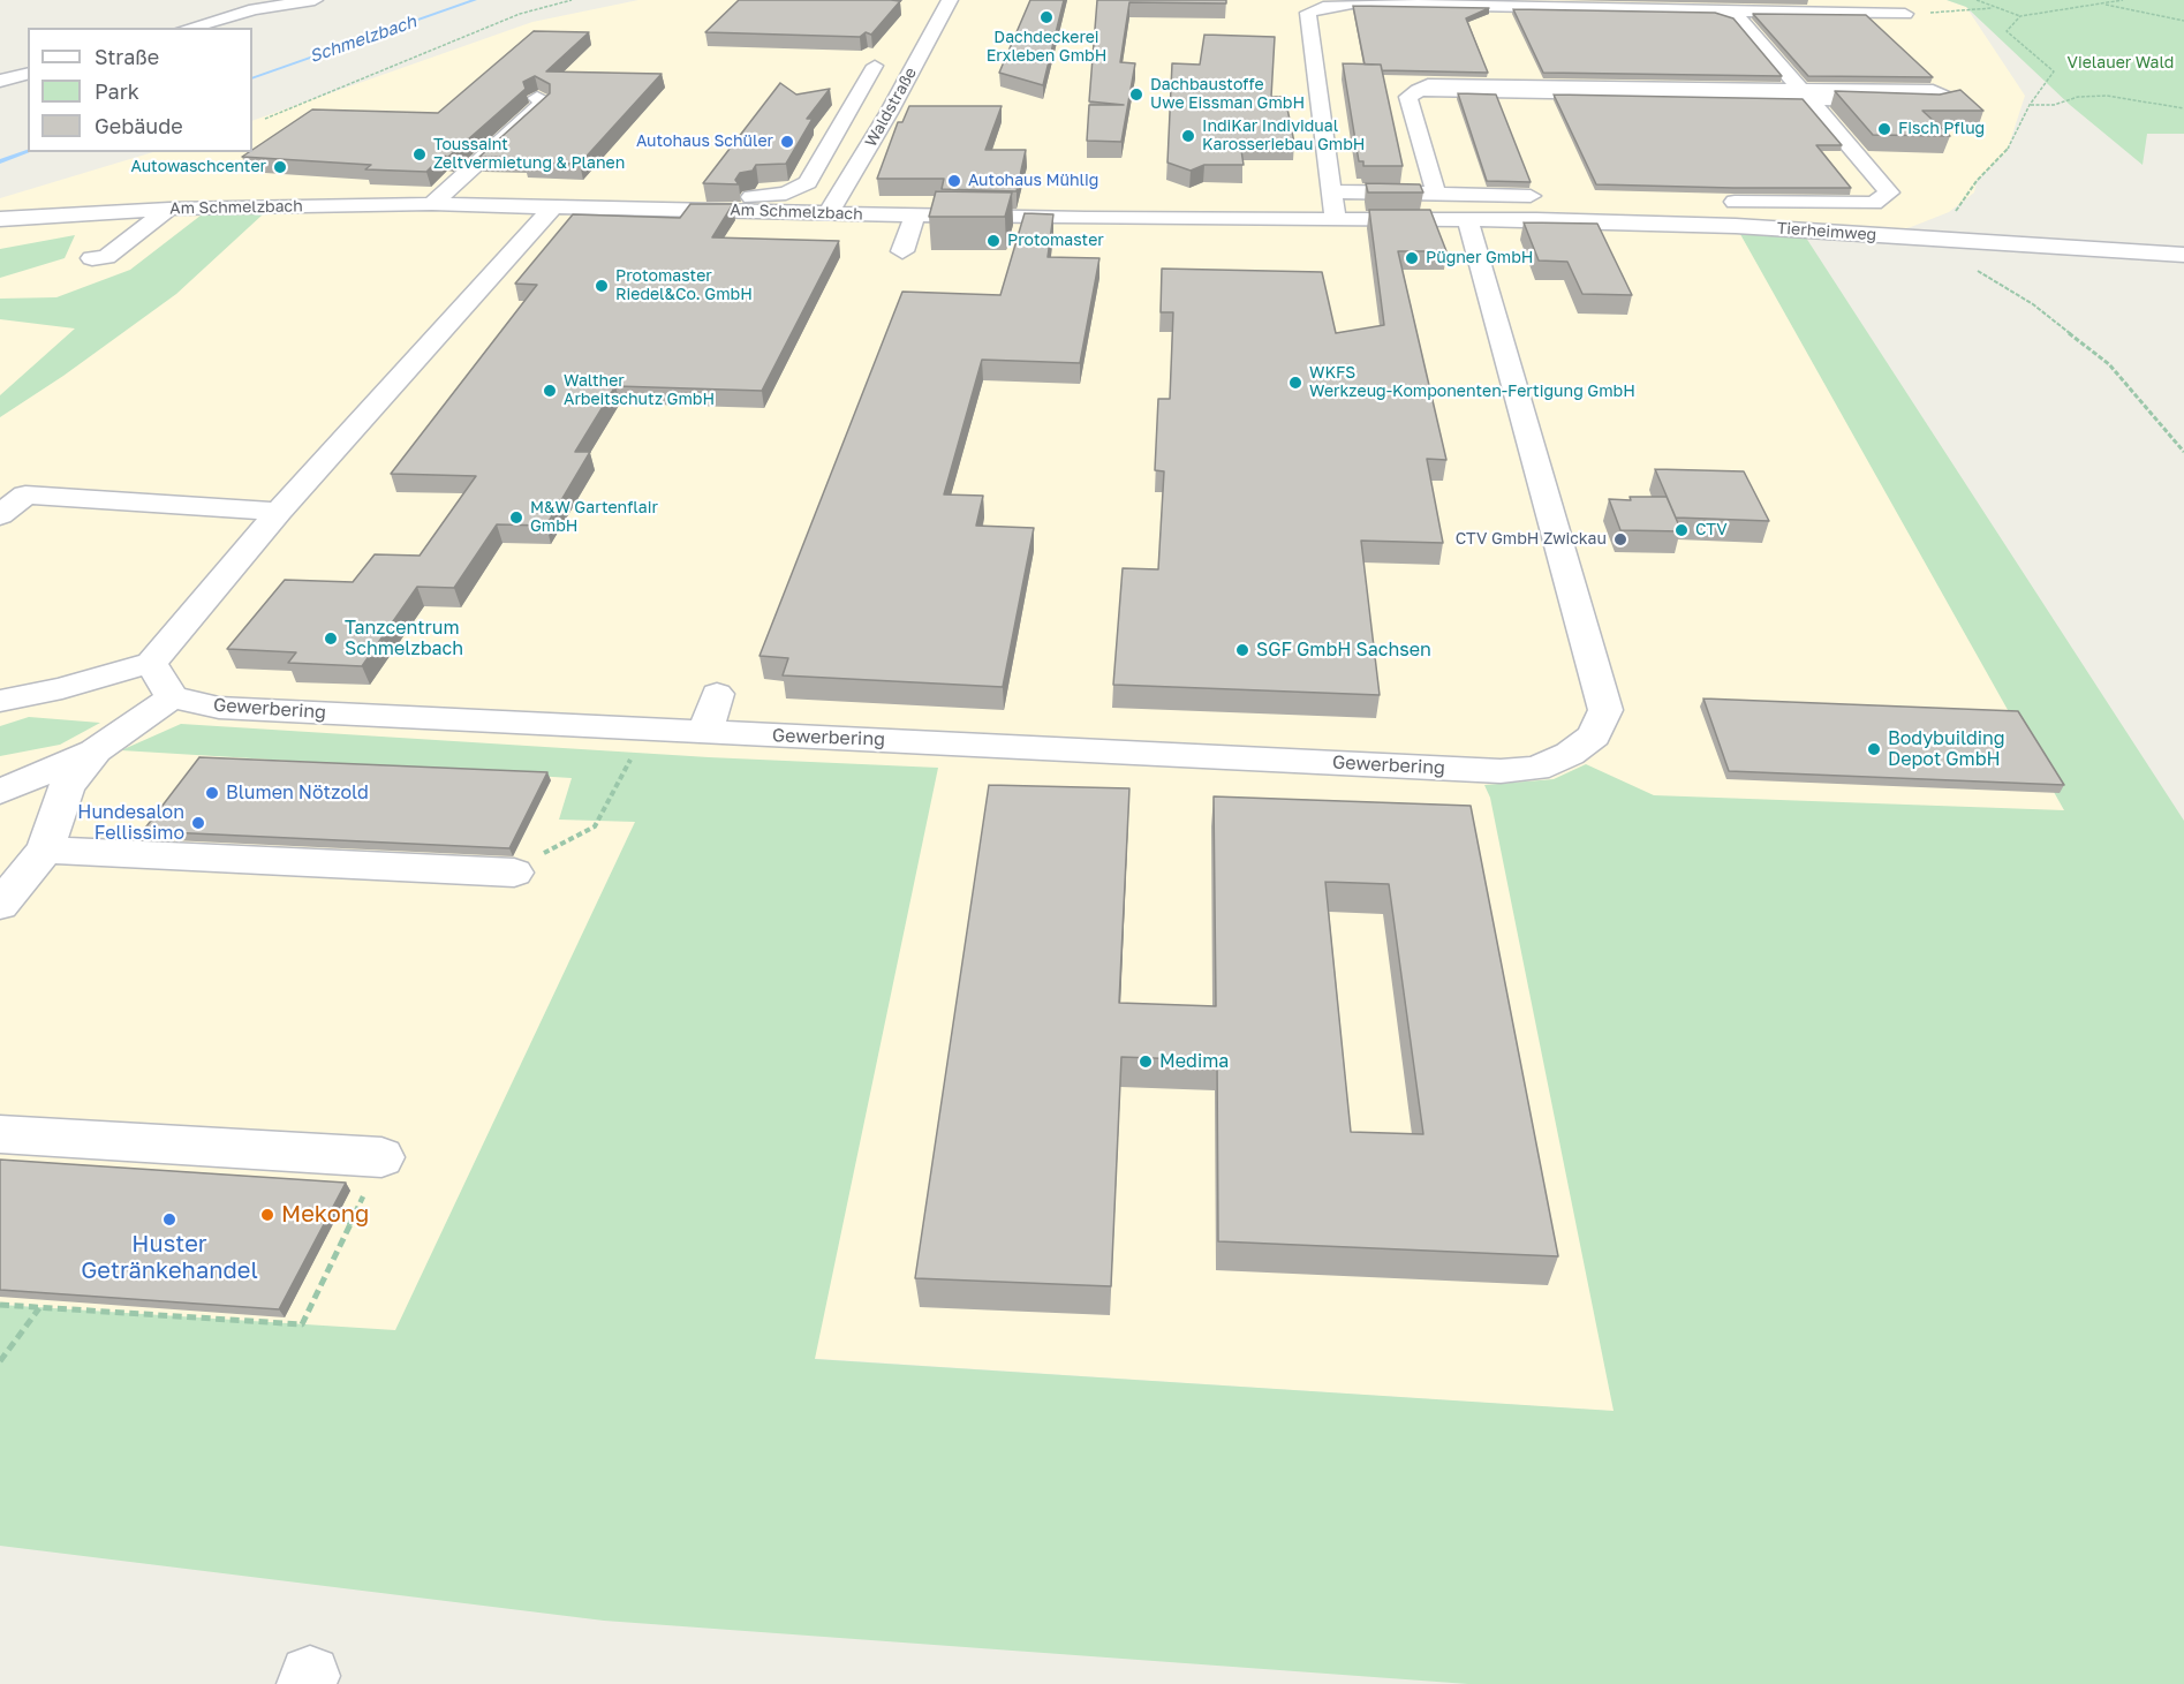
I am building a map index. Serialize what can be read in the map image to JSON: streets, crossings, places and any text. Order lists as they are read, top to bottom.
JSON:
{
  "streets": {
    "street": [
      "Waldstraße",
      "Am Schmelzbach",
      "Tierheimweg",
      "Gewerbering"
    ]
  },
  "crossings": [
    ["Waldstraße", "Am Schmelzbach"],
    ["Am Schmelzbach", "Tierheimweg"],
    ["Am Schmelzbach", "Gewerbering"],
    ["Tierheimweg", "Gewerbering"]
  ],
  "water": ["Schmelzbach"],
  "parks": ["Vielauer Wald"],
  "places": [
    "Dachdeckerei Erxleben GmbH",
    "Dachbaustoffe Uwe Eissman GmbH",
    "Fisch Pflug",
    "IndiKar Individual Karosseriebau GmbH",
    "Autohaus Schüler",
    "Toussaint Zeltvermietung & Planen",
    "Autowaschcenter",
    "Autohaus Mühlig",
    "Protomaster",
    "Pügner GmbH",
    "Protomaster Riedel&Co. GmbH",
    "WKFS Werkzeug-Komponenten-Fertigung GmbH",
    "Walther Arbeitschutz GmbH",
    "M&W Gartenflair GmbH",
    "CTV",
    "CTV GmbH Zwickau",
    "Tanzcentrum Schmelzbach",
    "SGF GmbH Sachsen",
    "Bodybuilding Depot GmbH",
    "Blumen Nötzold",
    "Hundesalon Fellissimo",
    "Medima",
    "Mekong",
    "Huster Getränkehandel"
  ],
  "legend": ["Straße", "Park", "Gebäude"]
}
